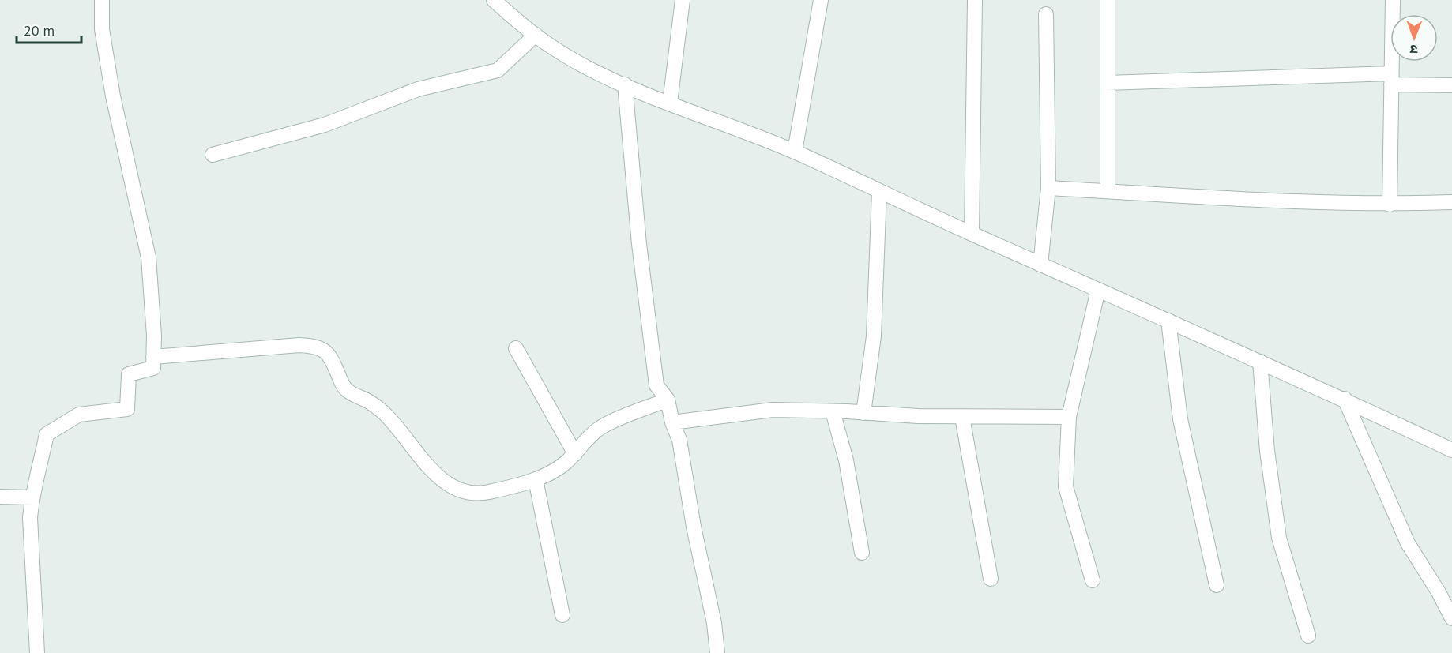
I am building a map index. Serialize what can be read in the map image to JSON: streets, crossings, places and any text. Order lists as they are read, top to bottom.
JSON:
{
  "scale_bar": "20 m",
  "north": "bottom"
}
